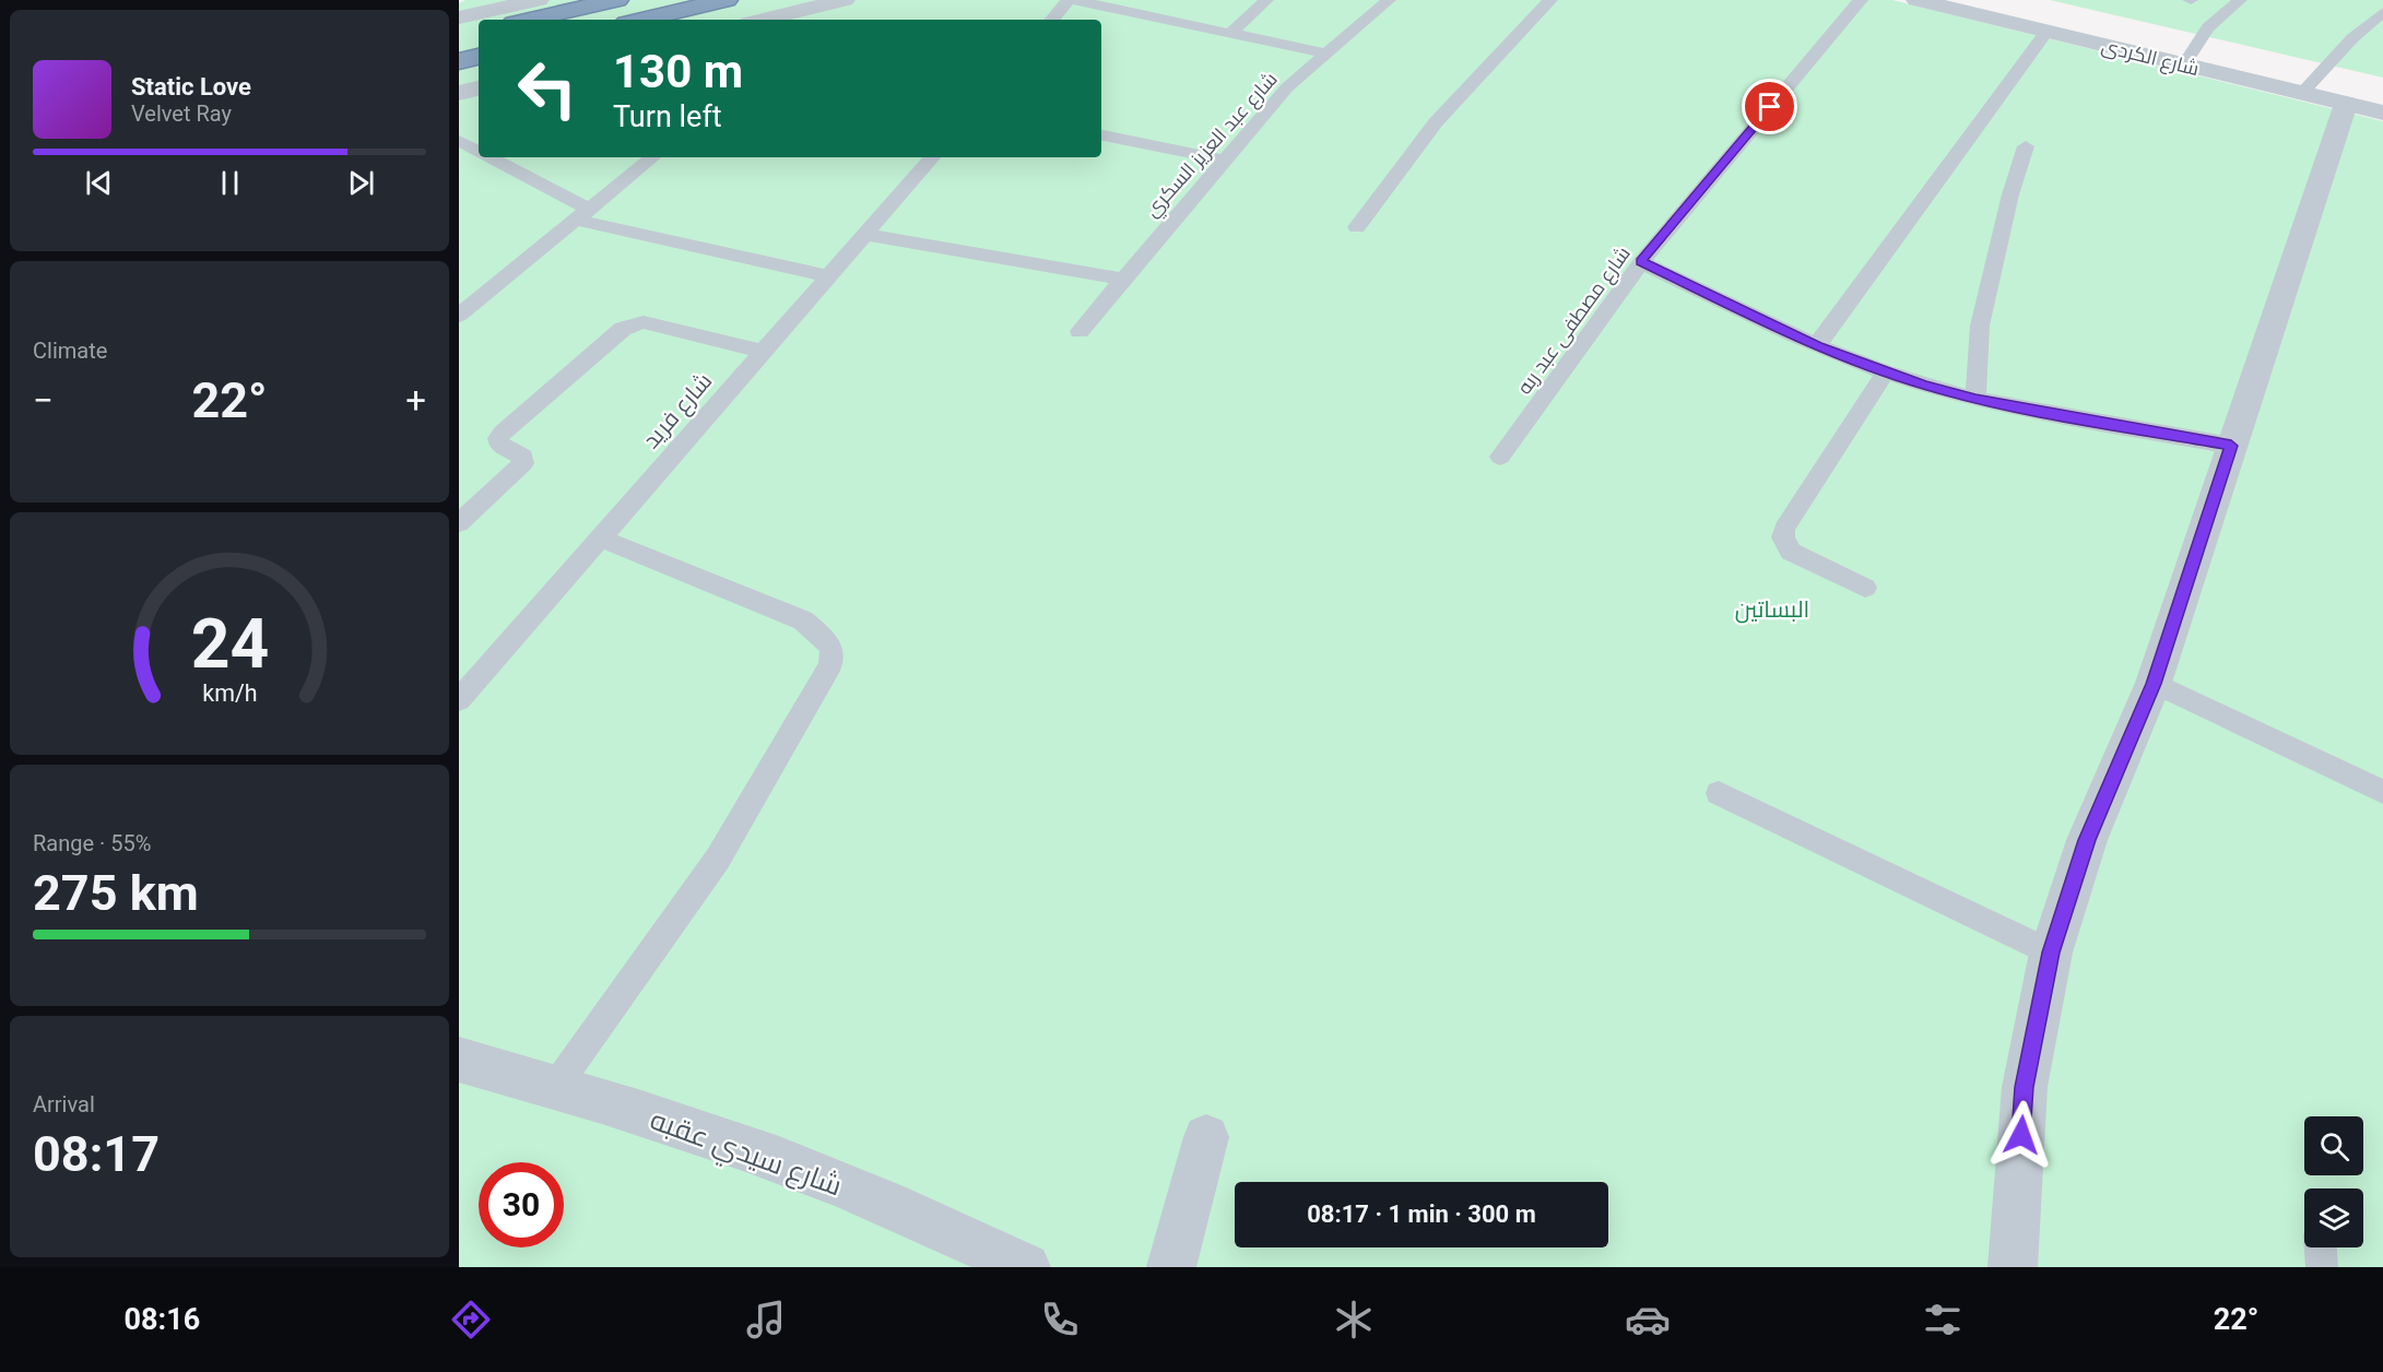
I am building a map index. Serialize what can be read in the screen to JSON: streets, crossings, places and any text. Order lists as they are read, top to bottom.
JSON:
{
  "streets": {
    "street": ["شارع الكردى", "شارع سيدي عقبه"],
    "lane": ["شارع عبد العزيز السكري", "شارع مصطفى عبد ربه", "شارع فريد"]
  },
  "parks": ["البساتين"],
  "page": {
    "turn": ["130 m", "Turn left"],
    "song": ["Static Love", "Velvet Ray"],
    "tile": [
      "Climate",
      ["Range · 55%", "275 km"],
      ["Arrival", "08:17"]
    ],
    "heat": ["−", "22°", "+"],
    "limit": "30",
    "trip": "08:17 · 1 min · 300 m",
    "tabs": ["08:16", "22°"],
    "gauge": ["24", "km/h"]
  }
}
